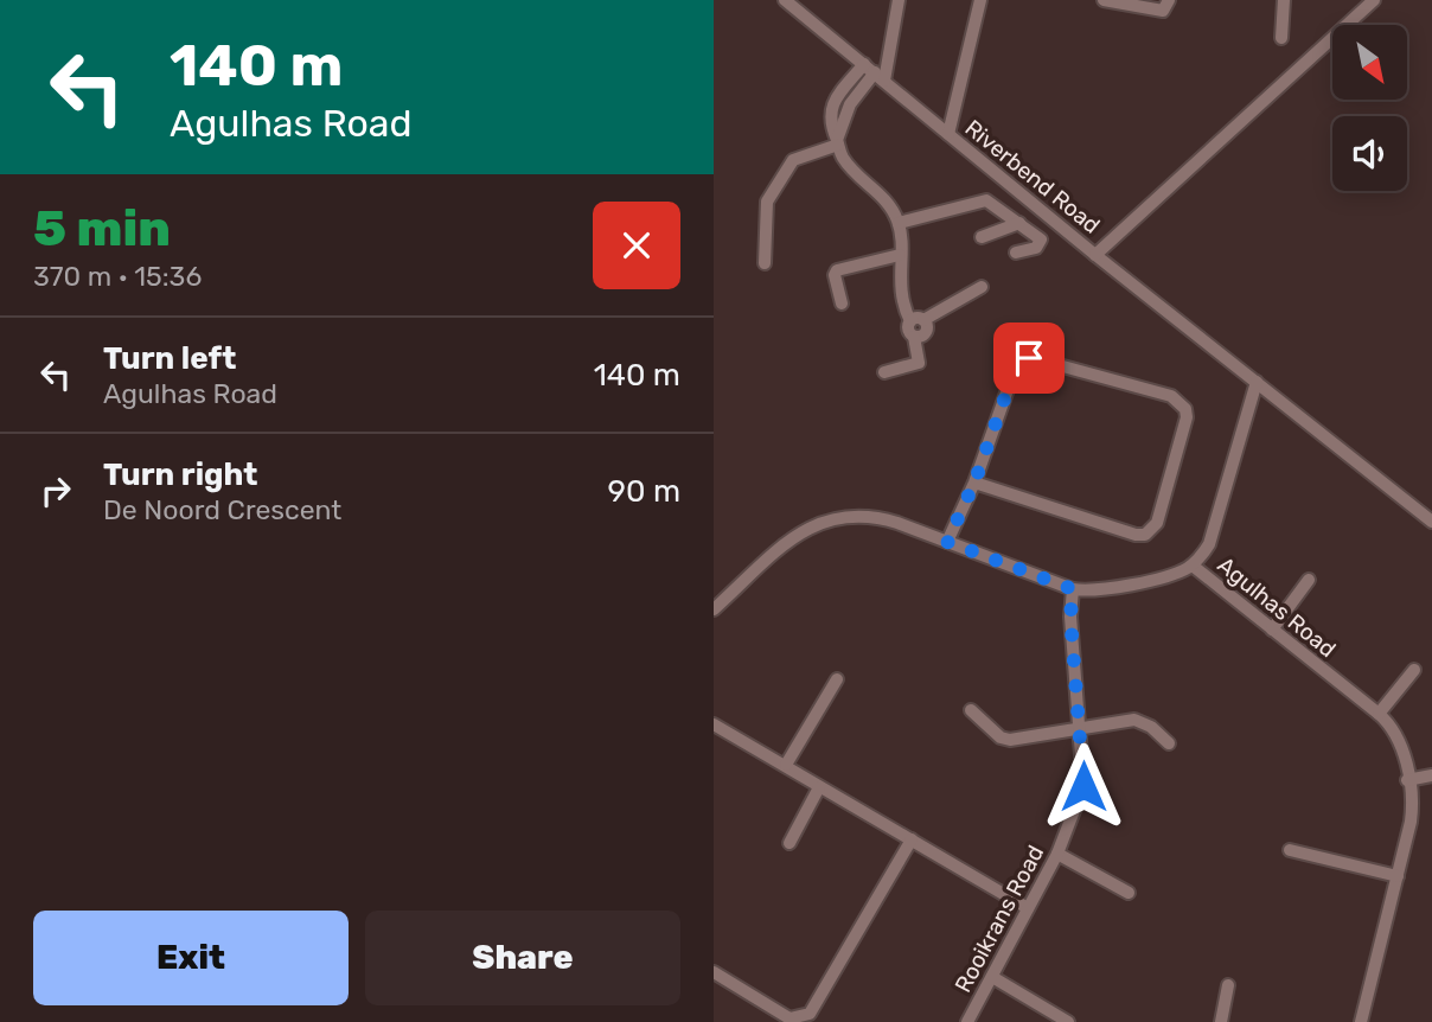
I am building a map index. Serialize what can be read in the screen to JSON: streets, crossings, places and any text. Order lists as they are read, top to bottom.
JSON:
{
  "streets": {
    "street": ["Riverbend Road", "Agulhas Road", "Rooikrans Road"]
  },
  "crossings": [
    ["Agulhas Road", "Rooikrans Road"]
  ],
  "north": "bottom right",
  "page": {
    "turn": ["140 m", "Agulhas Road"],
    "heading": ["5 min", "370 m · 15:36"],
    "list": [
      {
        "name": "Turn left",
        "note": "Agulhas Road",
        "value": "140 m"
      },
      {
        "name": "Turn right",
        "note": "De Noord Crescent",
        "value": "90 m"
      }
    ],
    "buttons": ["Exit", "Share"]
  }
}
